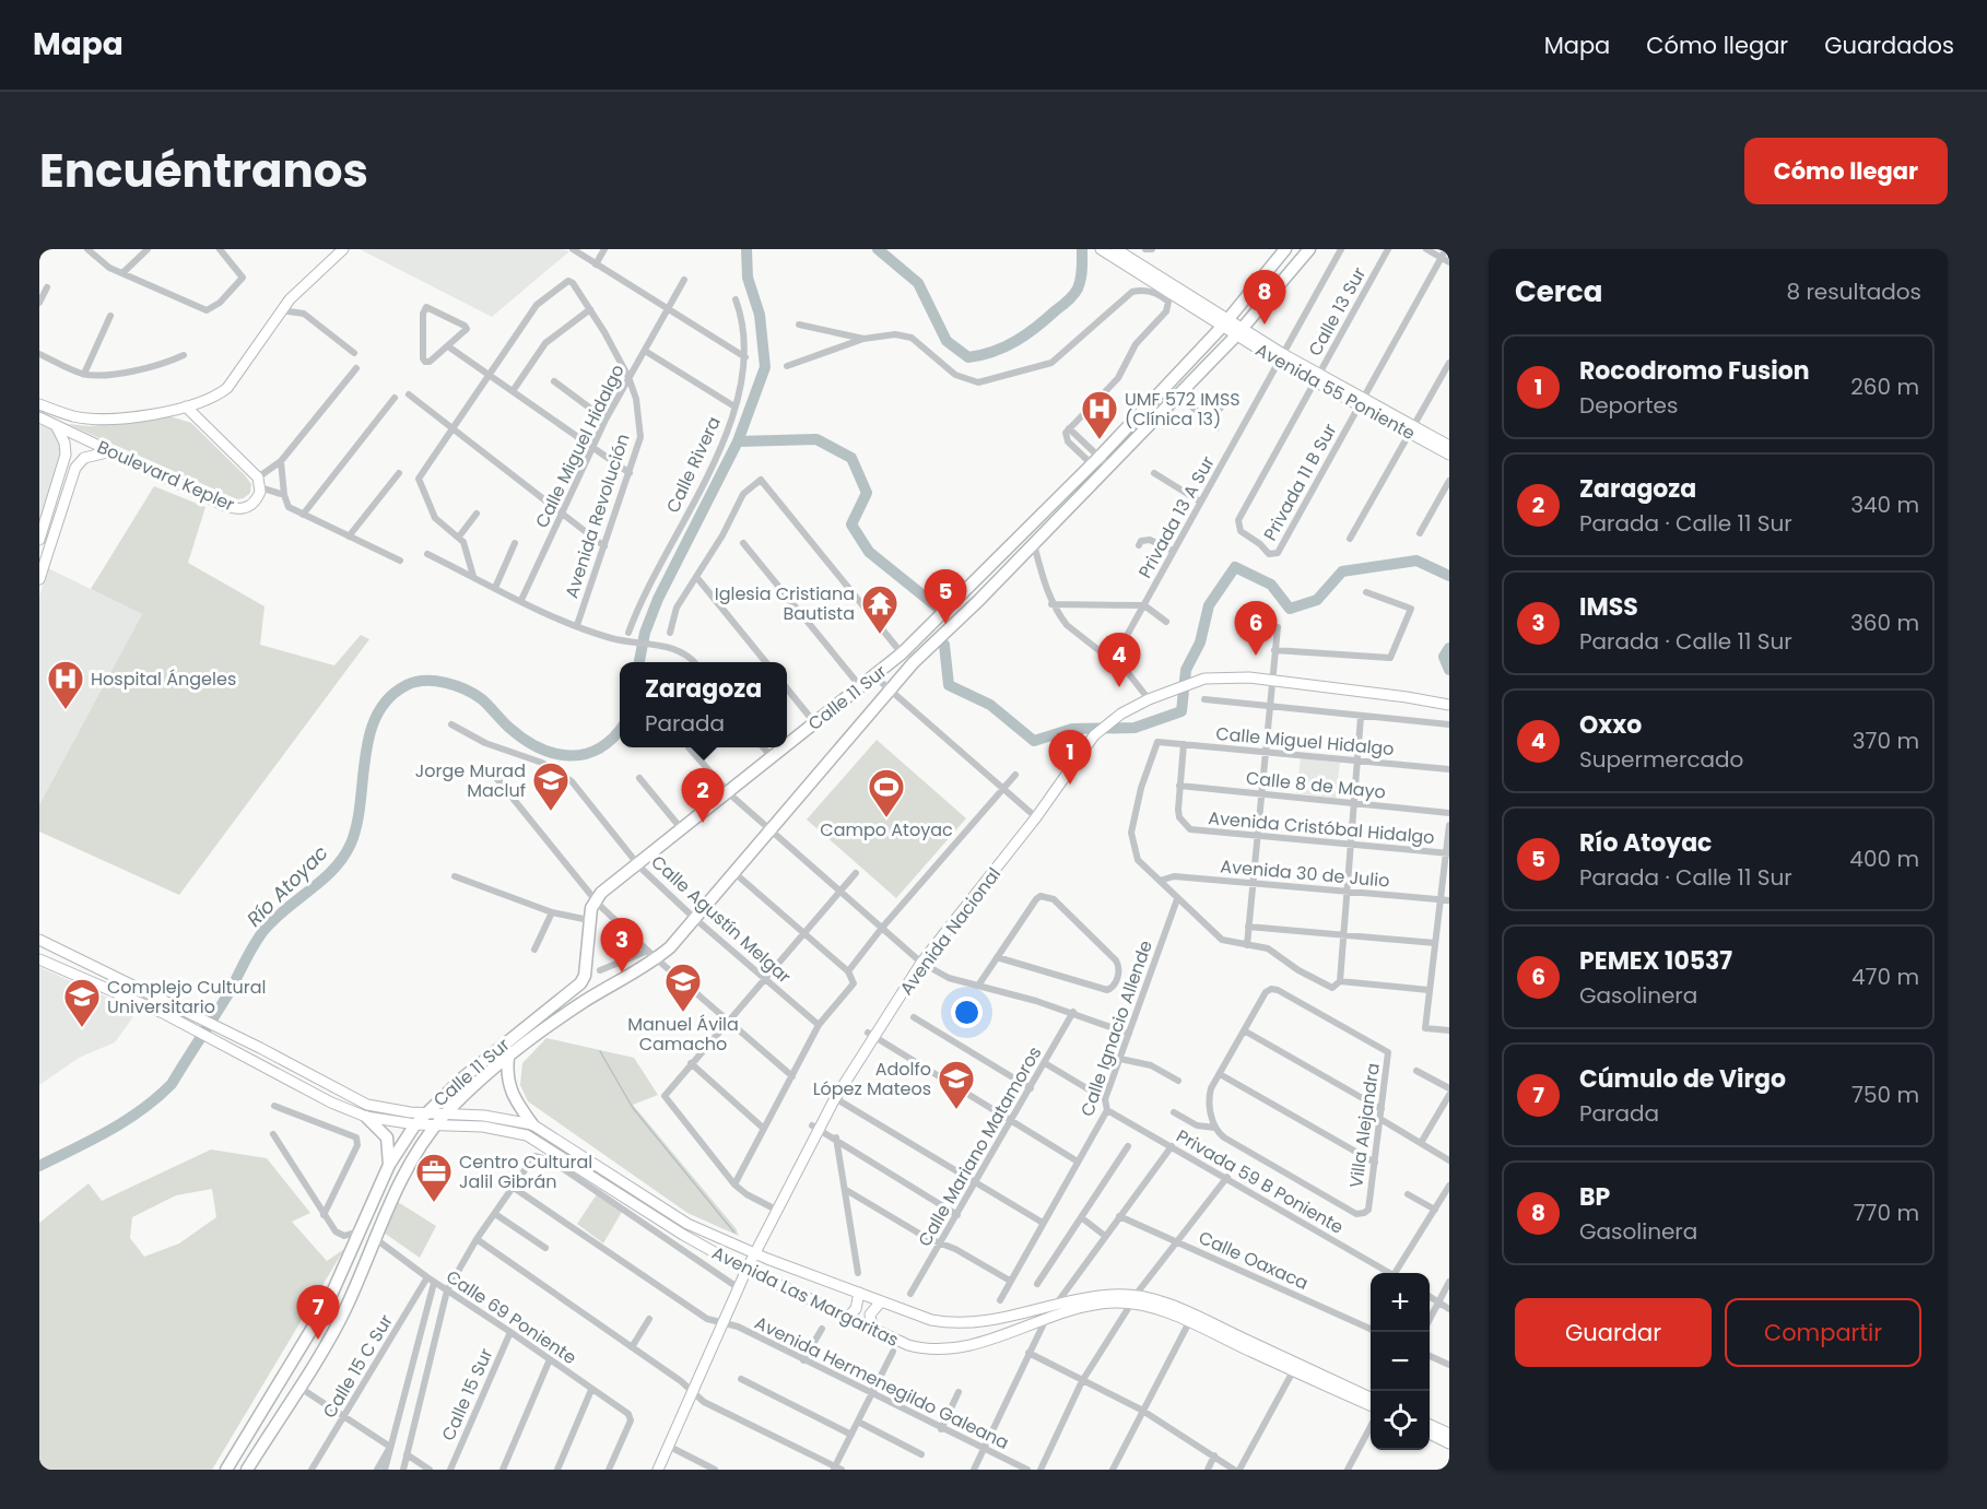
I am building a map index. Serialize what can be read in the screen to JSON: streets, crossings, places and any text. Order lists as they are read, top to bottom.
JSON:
{
  "streets": {
    "main road": [
      "Avenida 55 Poniente",
      "Boulevard Kepler",
      "Calle 11 Sur",
      "Avenida Nacional",
      "Avenida Las Margaritas"
    ],
    "street": [
      "Calle 13 Sur",
      "Calle Miguel Hidalgo",
      "Calle Rivera",
      "Privada 11 B Sur",
      "Avenida Revolución",
      "Privada 13 A Sur",
      "Calle 8 de Mayo",
      "Avenida Cristóbal Hidalgo",
      "Avenida 30 de Julio",
      "Calle Agustín Melgar",
      "Calle Ignacio Allende",
      "Villa Alejandra",
      "Calle Mariano Matamoros",
      "Privada 59 B Poniente",
      "Calle Oaxaca",
      "Calle 69 Poniente",
      "Calle 15 C Sur",
      "Avenida Hermenegildo Galeana",
      "Calle 15 Sur"
    ]
  },
  "crossings": [
    ["Calle 13 Sur", "Avenida 55 Poniente"],
    ["Calle 13 Sur", "Privada 11 B Sur"],
    ["Avenida 55 Poniente", "Privada 11 B Sur"],
    ["Avenida 55 Poniente", "Privada 13 A Sur"],
    ["Avenida 55 Poniente", "Calle 11 Sur"],
    ["Calle Miguel Hidalgo", "Avenida Revolución"],
    ["Calle Miguel Hidalgo", "Avenida 30 de Julio"],
    ["Calle 11 Sur", "Calle Agustín Melgar"],
    ["Calle 11 Sur", "Avenida Las Margaritas"],
    ["Calle 11 Sur", "Calle 69 Poniente"],
    ["Calle 8 de Mayo", "Avenida Cristóbal Hidalgo"],
    ["Avenida Nacional", "Avenida Las Margaritas"],
    ["Avenida Nacional", "Avenida Hermenegildo Galeana"],
    ["Calle Ignacio Allende", "Privada 59 B Poniente"],
    ["Calle 69 Poniente", "Calle 15 C Sur"],
    ["Calle 69 Poniente", "Calle 15 Sur"]
  ],
  "water": ["Río Atoyac"],
  "places": {
    "hospital": ["UMF 572 IMSS (Clínica 13)", "Hospital Ángeles"],
    "temple": ["Iglesia Cristiana Bautista"],
    "school or university": [
      "Jorge Murad Macluf",
      "Manuel Ávila Camacho",
      "Complejo Cultural Universitario",
      "Adolfo López Mateos"
    ],
    "sports": ["Campo Atoyac"],
    "office": ["Centro Cultural Jalil Gibrán"]
  },
  "page": {
    "header": "Mapa",
    "nav": ["Mapa", "Cómo llegar", "Guardados"],
    "title": "Encuéntranos",
    "buttons": [
      "Cómo llegar",
      ["Guardar", "Compartir"]
    ],
    "heading": ["Cerca", "8 resultados"],
    "pins": [
      "8",
      "5",
      "6",
      "4",
      "1",
      "2",
      "3",
      "7"
    ],
    "list": [
      {
        "mark": "1",
        "name": "Rocodromo Fusion",
        "note": "Deportes",
        "value": "260 m"
      },
      {
        "mark": "2",
        "name": "Zaragoza",
        "note": "Parada · Calle 11 Sur",
        "value": "340 m"
      },
      {
        "mark": "3",
        "name": "IMSS",
        "note": "Parada · Calle 11 Sur",
        "value": "360 m"
      },
      {
        "mark": "4",
        "name": "Oxxo",
        "note": "Supermercado",
        "value": "370 m"
      },
      {
        "mark": "5",
        "name": "Río Atoyac",
        "note": "Parada · Calle 11 Sur",
        "value": "400 m"
      },
      {
        "mark": "6",
        "name": "PEMEX 10537",
        "note": "Gasolinera",
        "value": "470 m"
      },
      {
        "mark": "7",
        "name": "Cúmulo de Virgo",
        "note": "Parada",
        "value": "750 m"
      },
      {
        "mark": "8",
        "name": "BP",
        "note": "Gasolinera",
        "value": "770 m"
      }
    ],
    "popup": ["Zaragoza", "Parada"],
    "map_buttons": ["+", "−"]
  }
}
